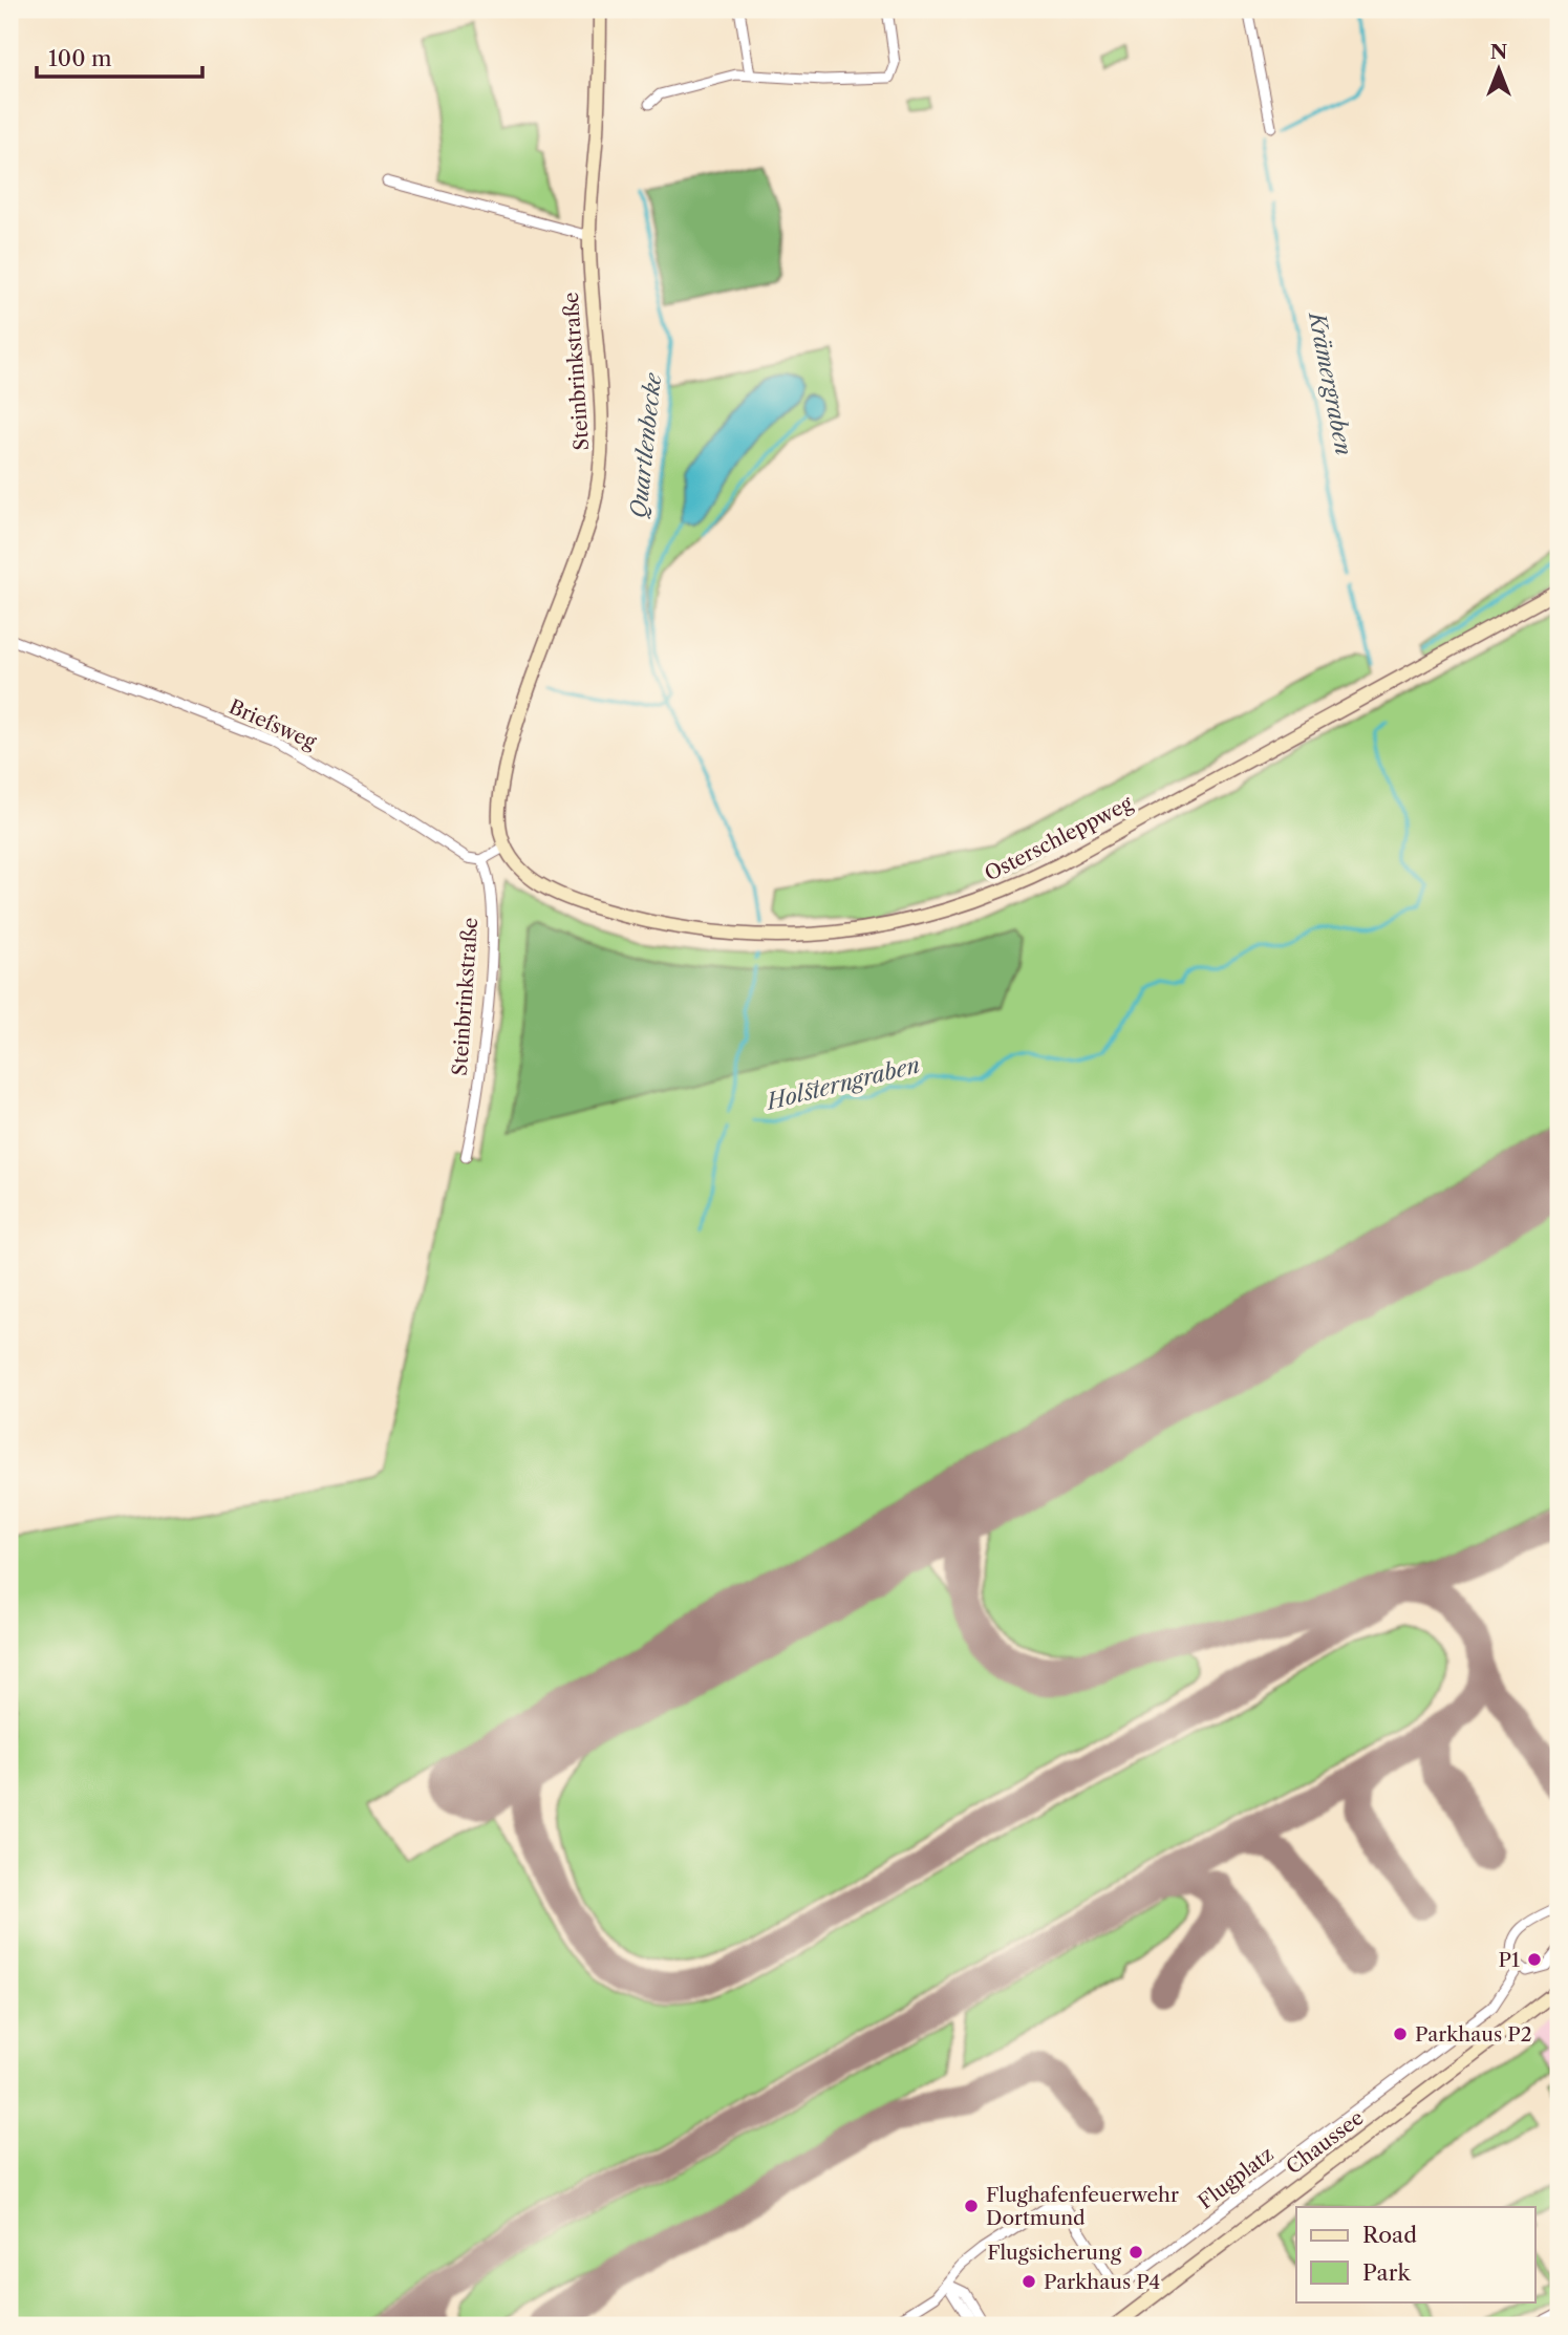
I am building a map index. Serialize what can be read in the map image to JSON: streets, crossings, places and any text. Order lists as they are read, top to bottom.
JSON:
{
  "streets": {
    "street": [
      "Steinbrinkstraße",
      "Briefsweg",
      "Osterschleppweg",
      "Chaussee",
      "Flugplatz"
    ]
  },
  "crossings": [
    ["Steinbrinkstraße", "Briefsweg"],
    ["Steinbrinkstraße", "Osterschleppweg"]
  ],
  "water": ["Krämergraben", "Quartlenbecke", "Holsterngraben"],
  "places": [
    "P1",
    "Parkhaus P2",
    "Flughafenfeuerwehr Dortmund",
    "Flugsicherung",
    "Parkhaus P4"
  ],
  "legend": ["Road", "Park"],
  "scale_bar": "100 m",
  "north": "top"
}
